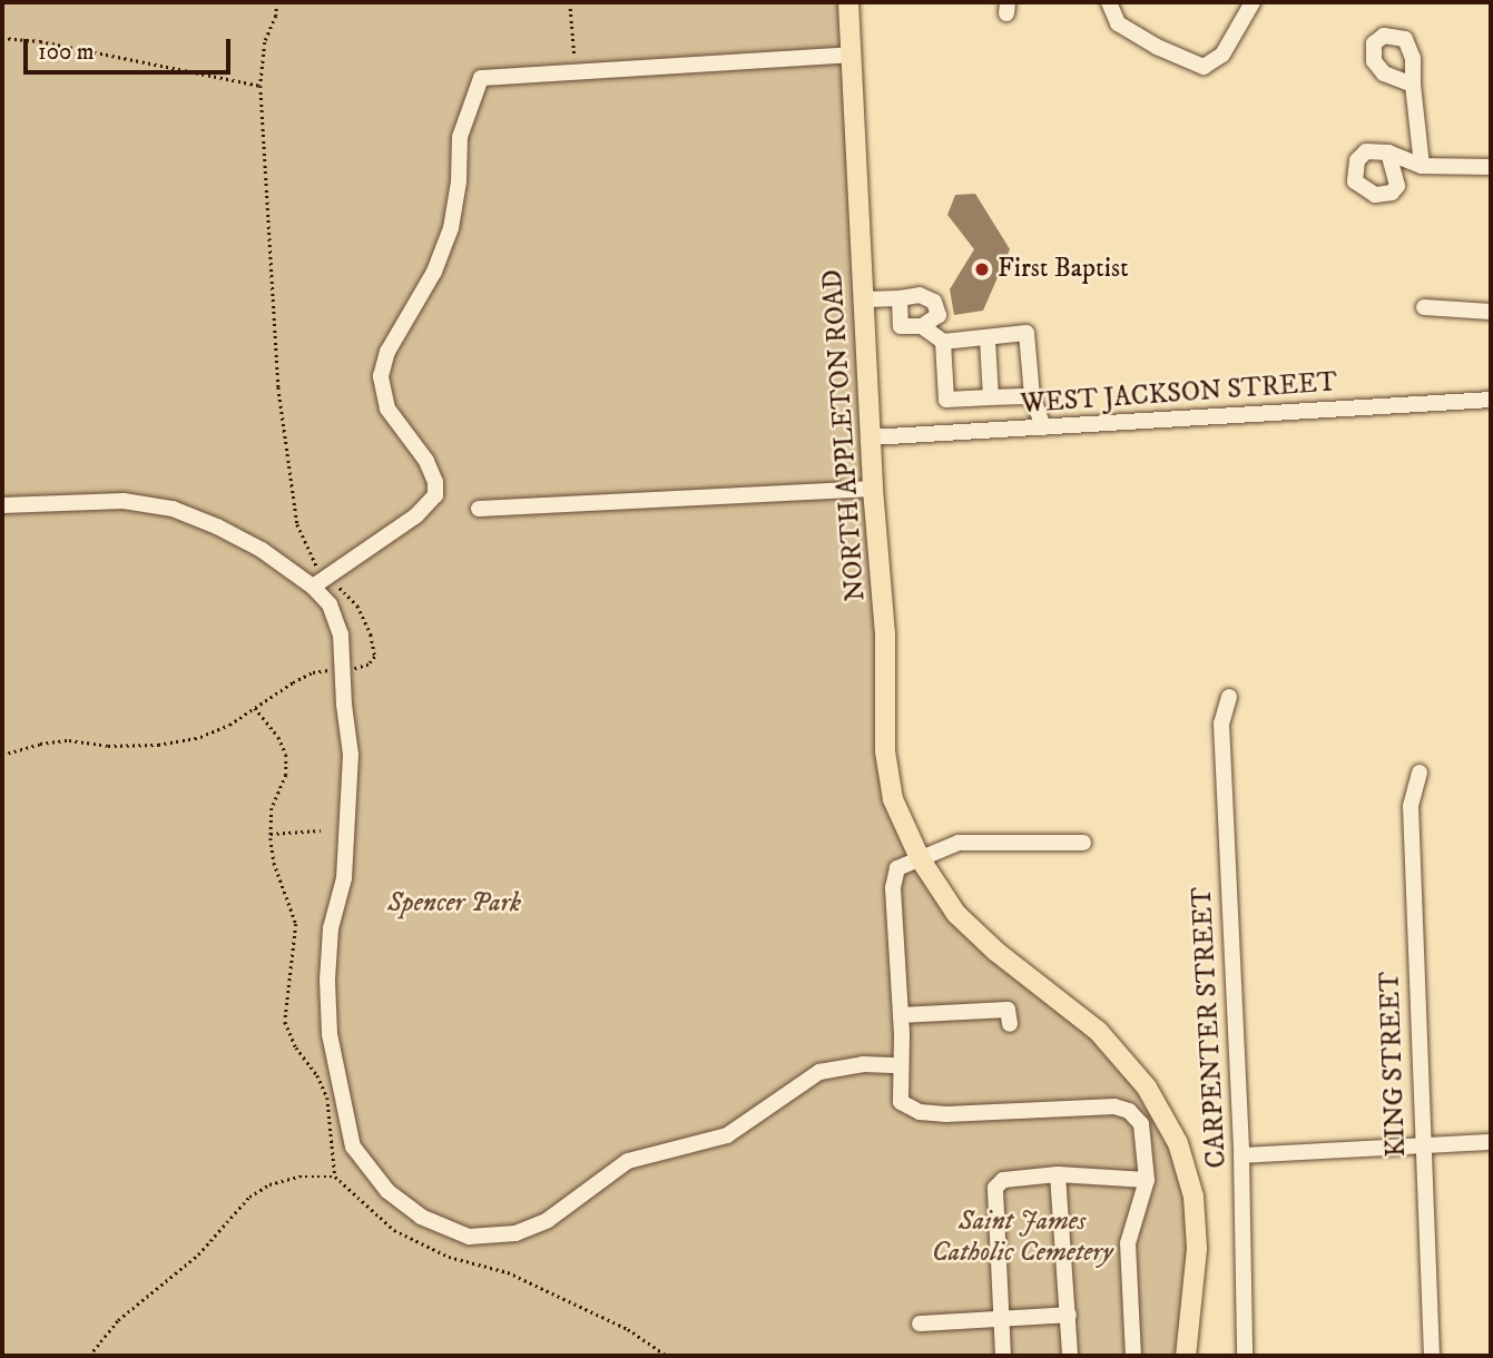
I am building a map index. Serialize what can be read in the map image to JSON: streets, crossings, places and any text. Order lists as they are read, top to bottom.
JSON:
{
  "streets": {
    "main road": ["NORTH APPLETON ROAD"],
    "street": ["WEST JACKSON STREET", "CARPENTER STREET", "KING STREET"]
  },
  "crossings": [
    ["WEST JACKSON STREET", "NORTH APPLETON ROAD"]
  ],
  "parks": ["Spencer Park", "Saint James Catholic Cemetery"],
  "places": ["First Baptist"],
  "scale_bar": "100 m"
}
